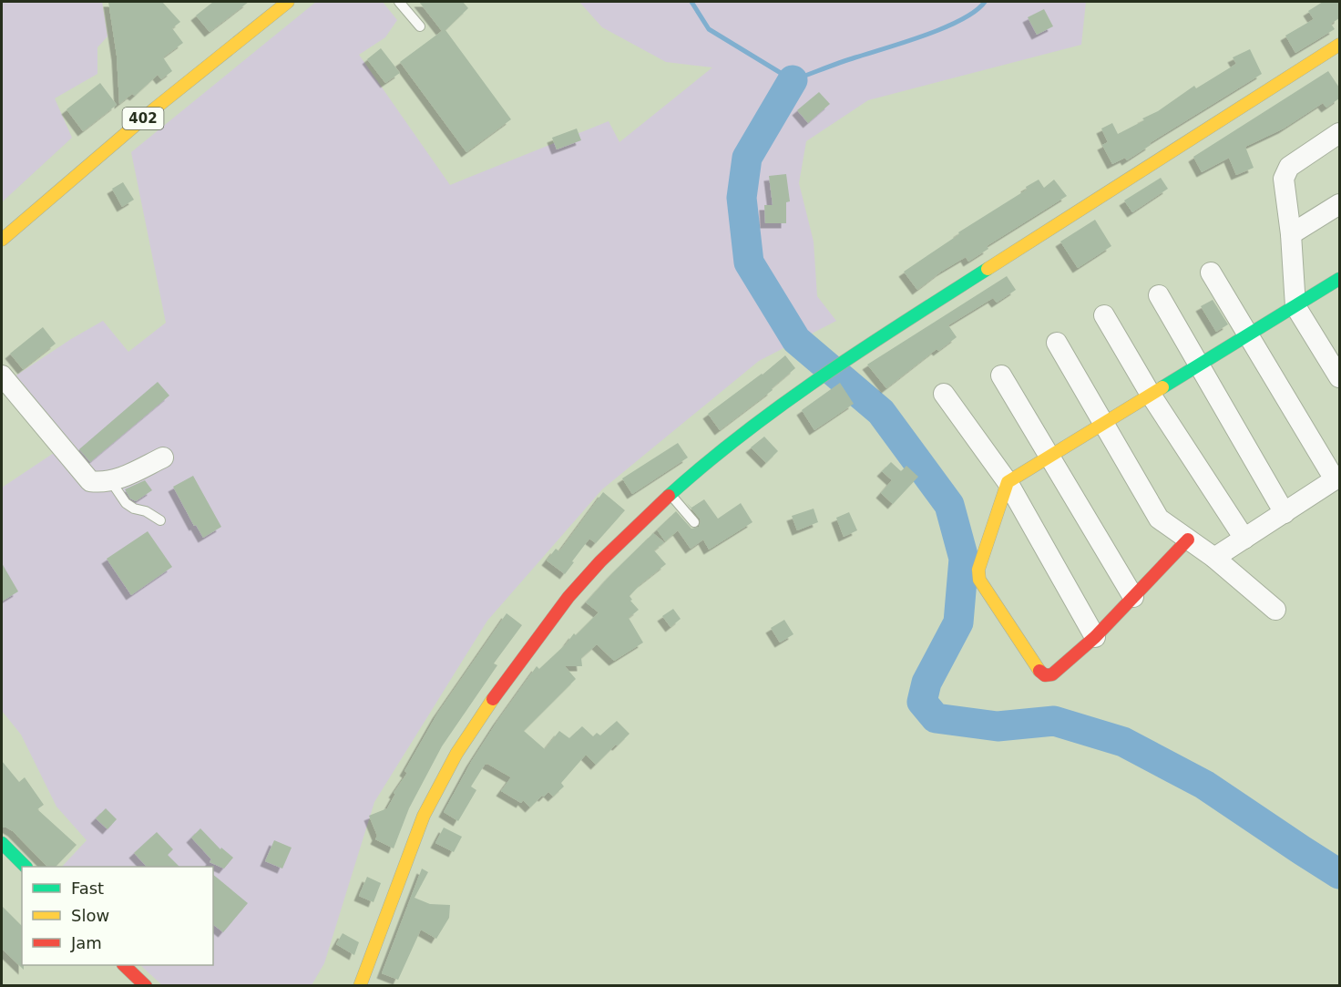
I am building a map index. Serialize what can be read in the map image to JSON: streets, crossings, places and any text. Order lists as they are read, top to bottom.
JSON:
{
  "streets": {
    "street": ["402"]
  },
  "legend": ["Fast", "Slow", "Jam"]
}
